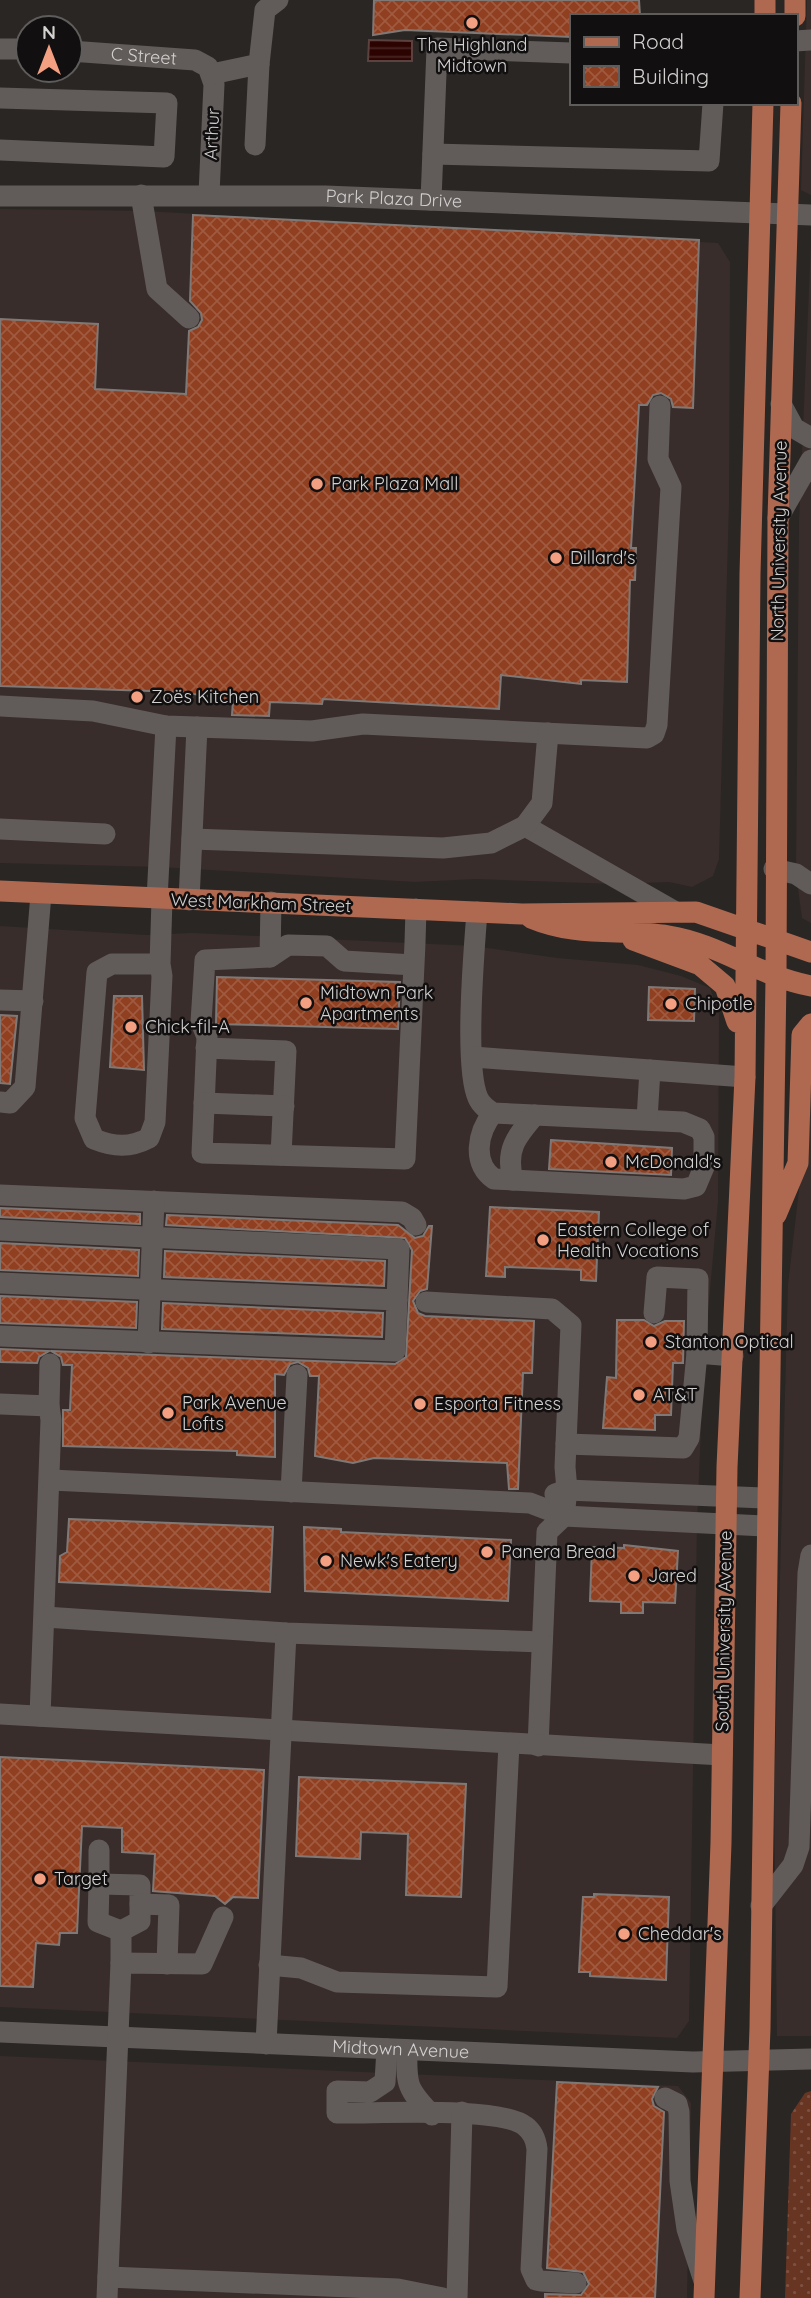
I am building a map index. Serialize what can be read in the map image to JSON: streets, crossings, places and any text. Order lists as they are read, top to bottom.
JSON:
{
  "streets": {
    "main road": ["North University Avenue", "West Markham Street", "South University Avenue"],
    "street": [
      "C Street",
      "Arthur",
      "Park Plaza Drive",
      "Midtown Avenue"
    ]
  },
  "crossings": [
    ["C Street", "Arthur"],
    ["Arthur", "Park Plaza Drive"],
    ["Park Plaza Drive", "North University Avenue"],
    ["North University Avenue", "West Markham Street"],
    ["North University Avenue", "South University Avenue"],
    ["West Markham Street", "South University Avenue"],
    ["South University Avenue", "Midtown Avenue"]
  ],
  "places": [
    "The Highland Midtown",
    "Park Plaza Mall",
    "Dillard's",
    "Zoës Kitchen",
    "Midtown Park Apartments",
    "Chipotle",
    "Chick-fil-A",
    "McDonald's",
    "Eastern College of Health Vocations",
    "Stanton Optical",
    "AT&T",
    "Esporta Fitness",
    "Park Avenue Lofts",
    "Panera Bread",
    "Newk's Eatery",
    "Jared",
    "Target",
    "Cheddar's"
  ],
  "legend": ["Road", "Building"],
  "north": "top"
}
